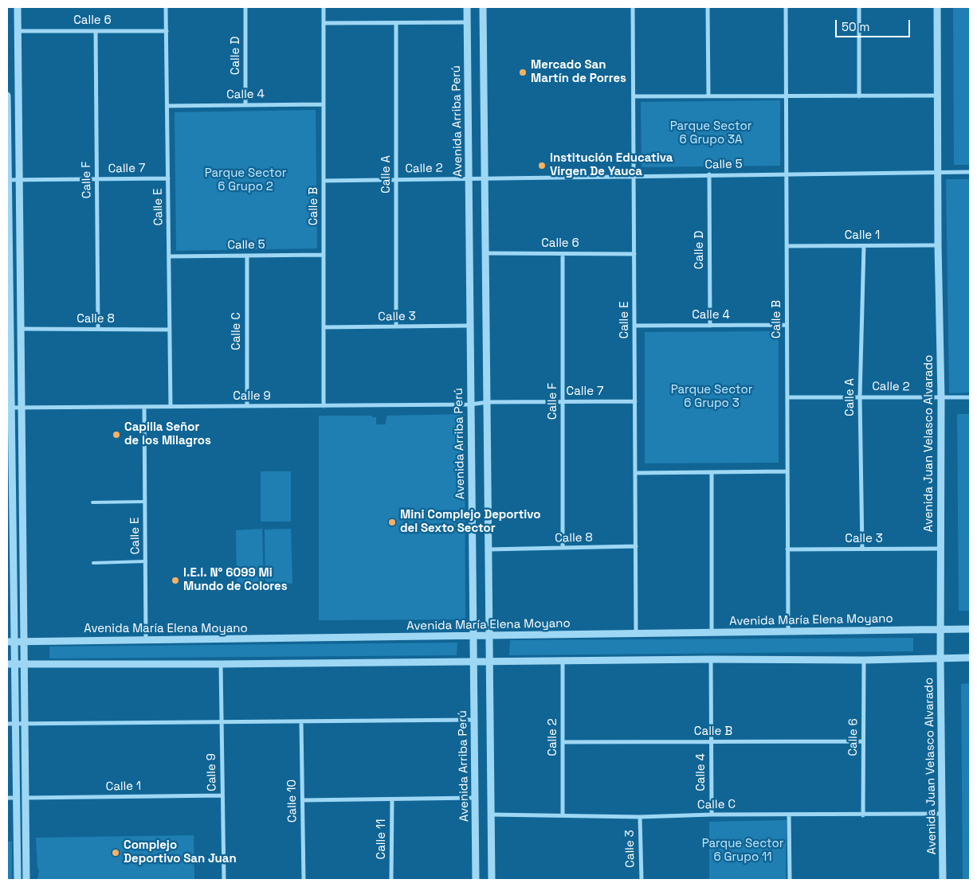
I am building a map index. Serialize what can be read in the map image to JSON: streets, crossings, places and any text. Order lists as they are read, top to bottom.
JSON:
{
  "streets": {
    "street": [
      "Calle 6",
      "Calle D",
      "Calle 4",
      "Avenida Arriba Perú",
      "Calle 5",
      "Calle 7",
      "Calle 2",
      "Calle A",
      "Calle F",
      "Calle B",
      "Calle E",
      "Calle 1",
      "Calle 3",
      "Calle 8",
      "Calle C",
      "Calle 9",
      "Avenida Juan Velasco Alvarado",
      "Avenida María Elena Moyano",
      "Calle 10",
      "Calle 11"
    ]
  },
  "crossings": [
    ["Calle 6", "Calle F"],
    ["Calle 6", "Calle B"],
    ["Calle 6", "Calle E"],
    ["Calle 6", "Calle C"],
    ["Calle D", "Calle 4"],
    ["Calle D", "Calle 5"],
    ["Calle 4", "Calle B"],
    ["Calle 4", "Calle E"],
    ["Calle 4", "Calle C"],
    ["Avenida Arriba Perú", "Calle 2"],
    ["Avenida Arriba Perú", "Calle 3"],
    ["Avenida Arriba Perú", "Calle 9"],
    ["Avenida Arriba Perú", "Avenida María Elena Moyano"],
    ["Calle 5", "Calle 2"],
    ["Calle 5", "Calle B"],
    ["Calle 5", "Calle E"],
    ["Calle 5", "Calle C"],
    ["Calle 5", "Avenida Juan Velasco Alvarado"],
    ["Calle 7", "Calle F"],
    ["Calle 7", "Calle E"],
    ["Calle 7", "Calle 9"],
    ["Calle 2", "Calle A"],
    ["Calle 2", "Calle B"],
    ["Calle 2", "Calle C"],
    ["Calle 2", "Avenida Juan Velasco Alvarado"],
    ["Calle A", "Calle 1"],
    ["Calle A", "Calle 3"],
    ["Calle F", "Calle 8"],
    ["Calle B", "Calle 1"],
    ["Calle B", "Calle 3"],
    ["Calle B", "Calle 9"],
    ["Calle B", "Avenida María Elena Moyano"],
    ["Calle E", "Calle 8"],
    ["Calle E", "Calle 9"],
    ["Calle E", "Avenida María Elena Moyano"],
    ["Calle 1", "Calle 9"],
    ["Calle 1", "Avenida Juan Velasco Alvarado"],
    ["Calle 3", "Calle C"],
    ["Calle 3", "Avenida Juan Velasco Alvarado"],
    ["Calle C", "Calle 9"],
    ["Calle C", "Avenida Juan Velasco Alvarado"],
    ["Avenida Juan Velasco Alvarado", "Avenida María Elena Moyano"]
  ],
  "parks": [
    "Parque Sector 6 Grupo 3A",
    "Parque Sector 6 Grupo 2",
    "Parque Sector 6 Grupo 3",
    "Parque Sector 6 Grupo 11"
  ],
  "places": [
    "Mercado San Martín de Porres",
    "Institución Educativa Virgen De Yauca",
    "Capilla Señor de los Milagros",
    "Mini Complejo Deportivo del Sexto Sector",
    "I.E.I. N° 6099 Mi Mundo de Colores",
    "Complejo Deportivo San Juan"
  ],
  "scale_bar": "50 m"
}
